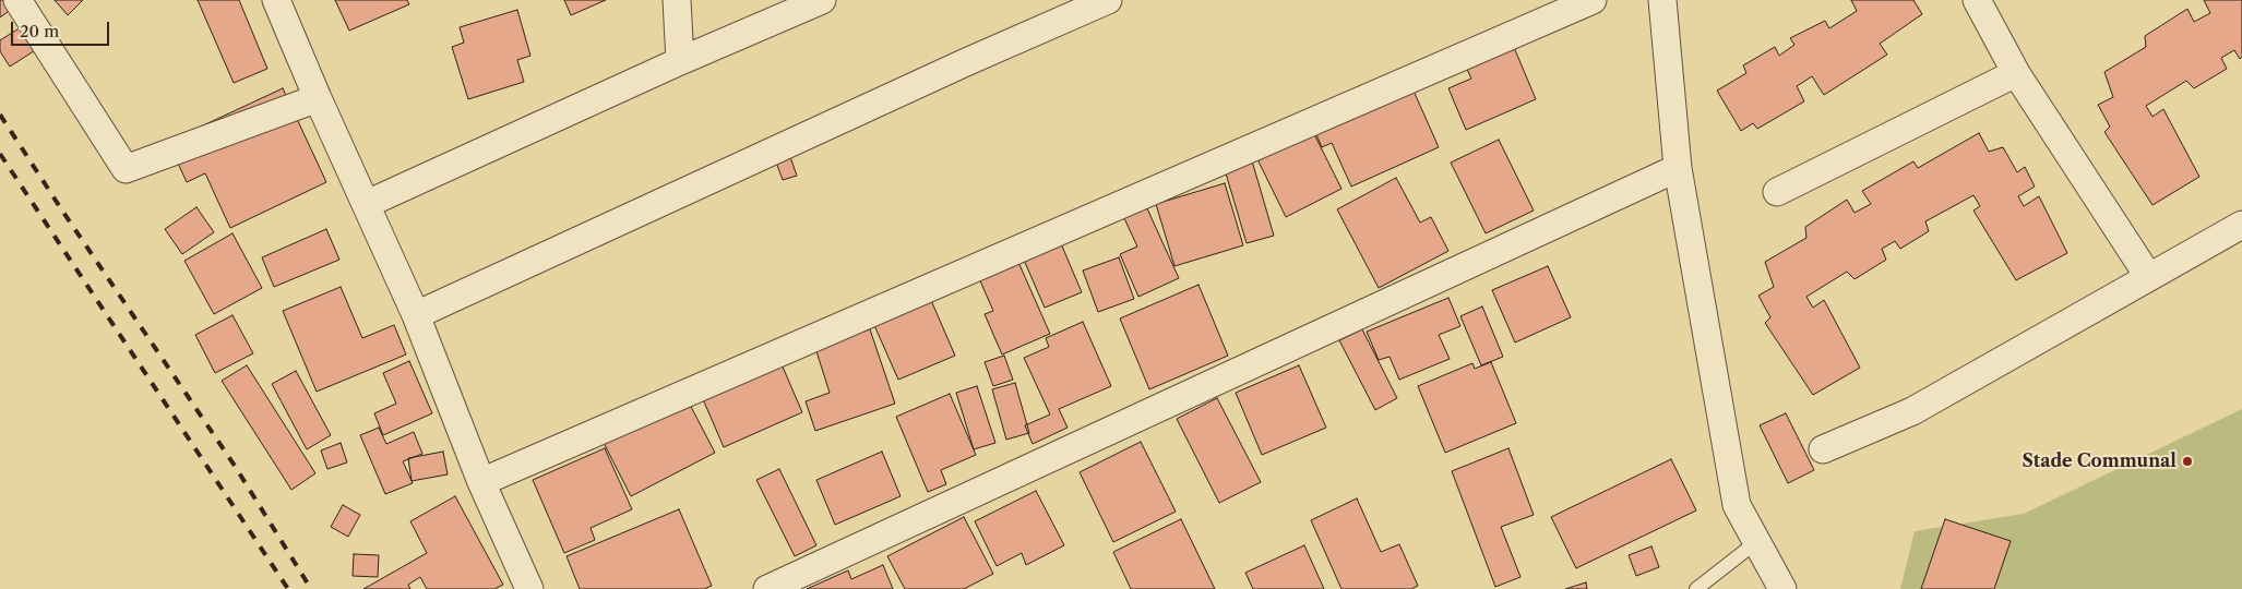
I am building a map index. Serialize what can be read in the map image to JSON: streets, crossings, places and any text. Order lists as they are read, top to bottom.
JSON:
{
  "places": ["Stade Communal"],
  "scale_bar": "20 m"
}
